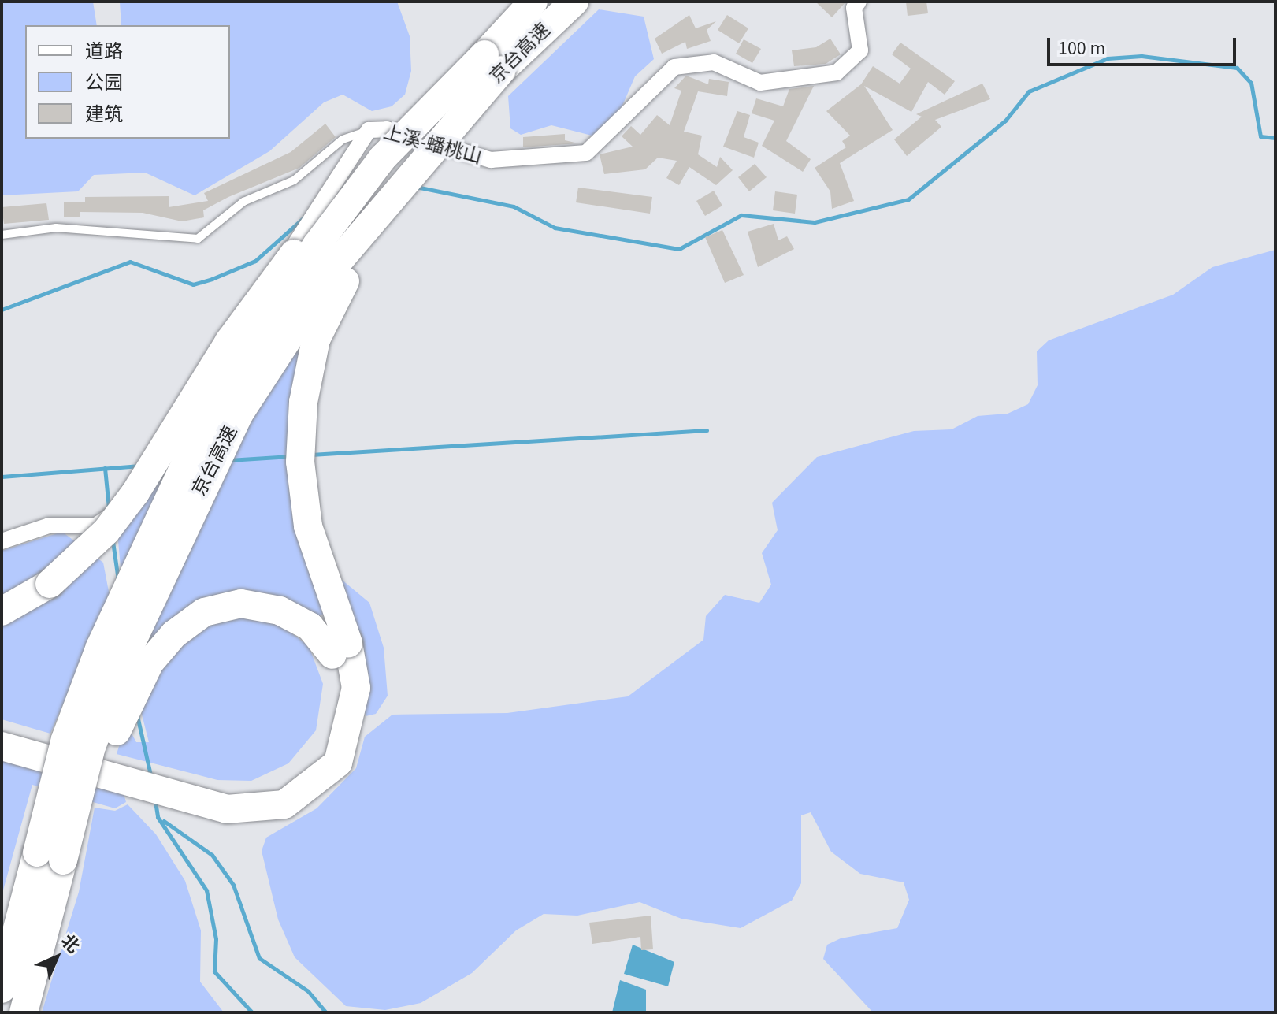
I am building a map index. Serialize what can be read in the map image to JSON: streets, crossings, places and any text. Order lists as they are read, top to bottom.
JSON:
{
  "streets": {
    "highway": ["京台高速"],
    "street": ["上溪-蟠桃山"]
  },
  "legend": ["道路", "公园", "建筑"],
  "scale_bar": "100 m",
  "north": "top right"
}
